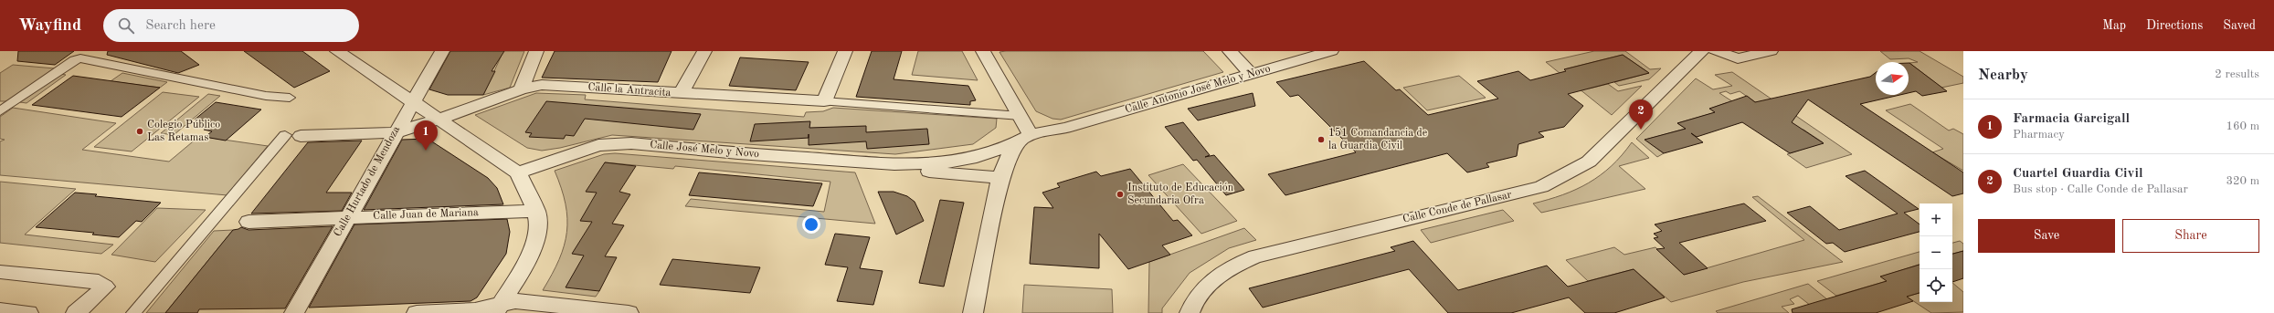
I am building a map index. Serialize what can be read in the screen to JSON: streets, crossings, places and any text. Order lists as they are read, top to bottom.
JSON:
{
  "streets": {
    "street": [
      "Calle Antonio José Melo y Novo",
      "Calle la Antracita",
      "Calle José Melo y Novo",
      "Calle Hurtado de Mendoza",
      "Calle Conde de Pallasar",
      "Calle Juan de Mariana"
    ]
  },
  "crossings": [
    ["Calle Antonio José Melo y Novo", "Calle José Melo y Novo"],
    ["Calle la Antracita", "Calle Hurtado de Mendoza"],
    ["Calle Hurtado de Mendoza", "Calle Juan de Mariana"]
  ],
  "places": ["Colegio Público Las Retamas", "151 Comandancia de la Guardia Civil", "Instituto de Educación Secundaria Ofra"],
  "north": "right",
  "page": {
    "header": "Wayfind",
    "search": "Search here",
    "nav": ["Map", "Directions", "Saved"],
    "heading": ["Nearby", "2 results"],
    "list": [
      {
        "mark": "1",
        "name": "Farmacia Garcigall",
        "note": "Pharmacy",
        "value": "160 m"
      },
      {
        "mark": "2",
        "name": "Cuartel Guardia Civil",
        "note": "Bus stop · Calle Conde de Pallasar",
        "value": "320 m"
      }
    ],
    "pins": ["2", "1"],
    "map_buttons": ["+", "−"],
    "buttons": ["Save", "Share"]
  }
}
